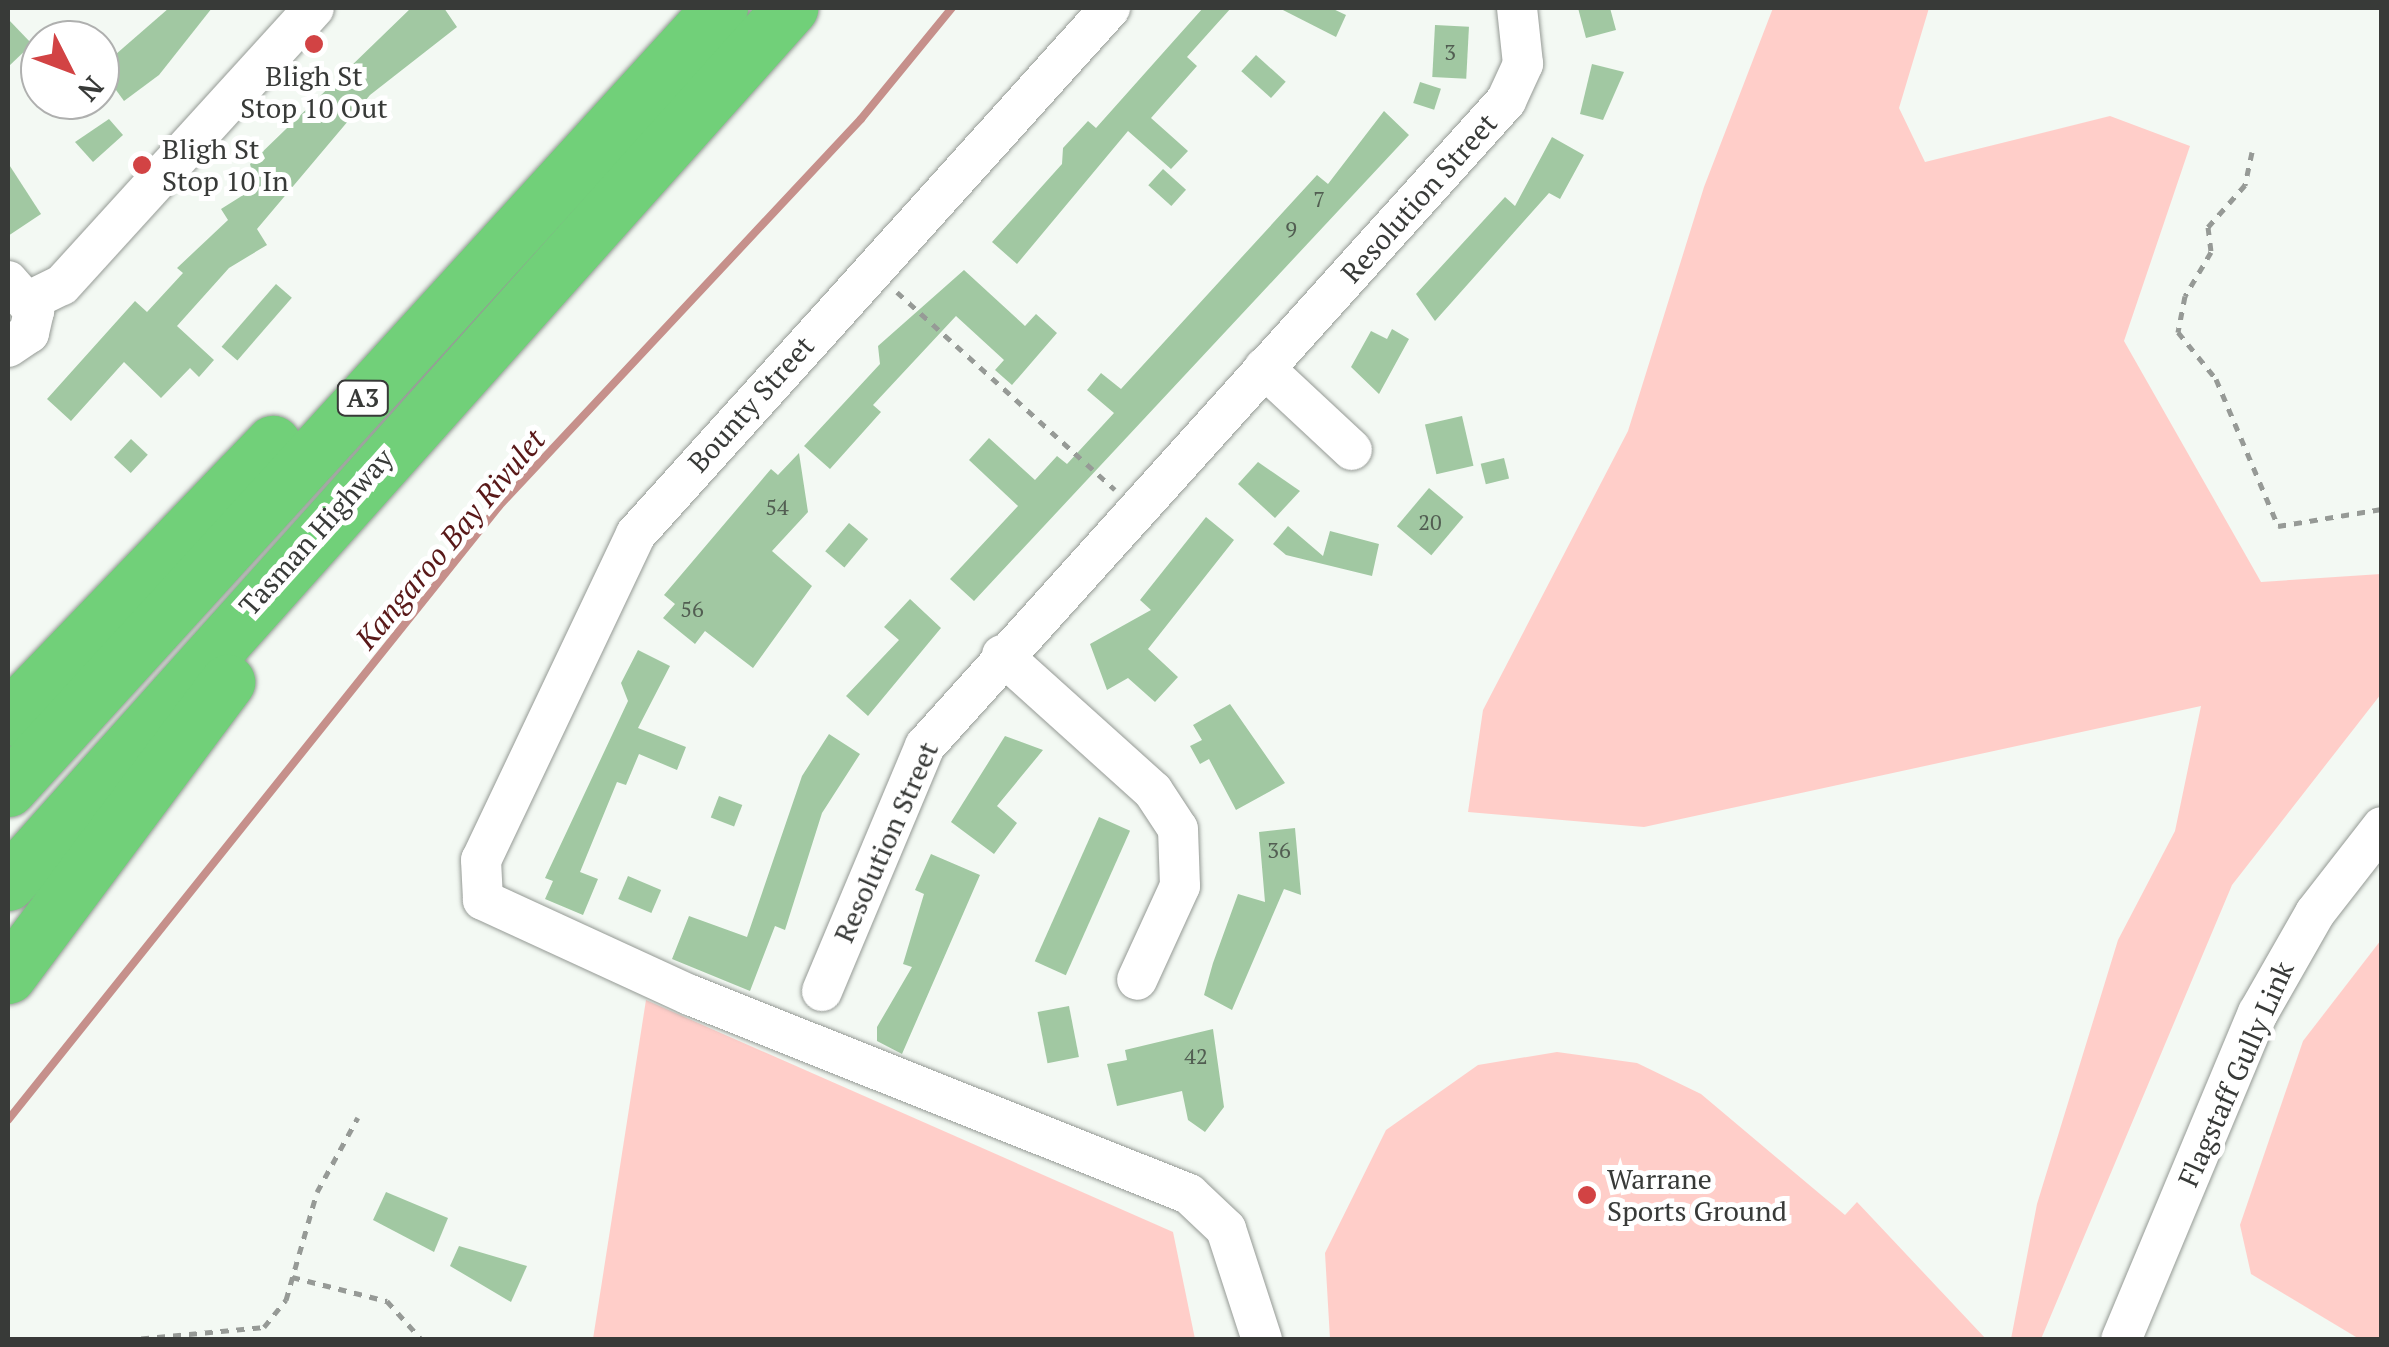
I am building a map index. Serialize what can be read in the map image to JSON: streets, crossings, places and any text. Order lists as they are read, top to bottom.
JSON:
{
  "streets": {
    "highway": ["A3", "Tasman Highway"],
    "street": ["Resolution Street", "Bounty Street", "Flagstaff Gully Link"]
  },
  "water": ["Kangaroo Bay Rivulet"],
  "places": ["Bligh St Stop 10 Out", "Bligh St Stop 10 In", "Warrane Sports Ground"],
  "house_numbers": [
    "3",
    "7",
    "9",
    "54",
    "20",
    "56",
    "36",
    "42"
  ],
  "north": "bottom right"
}
